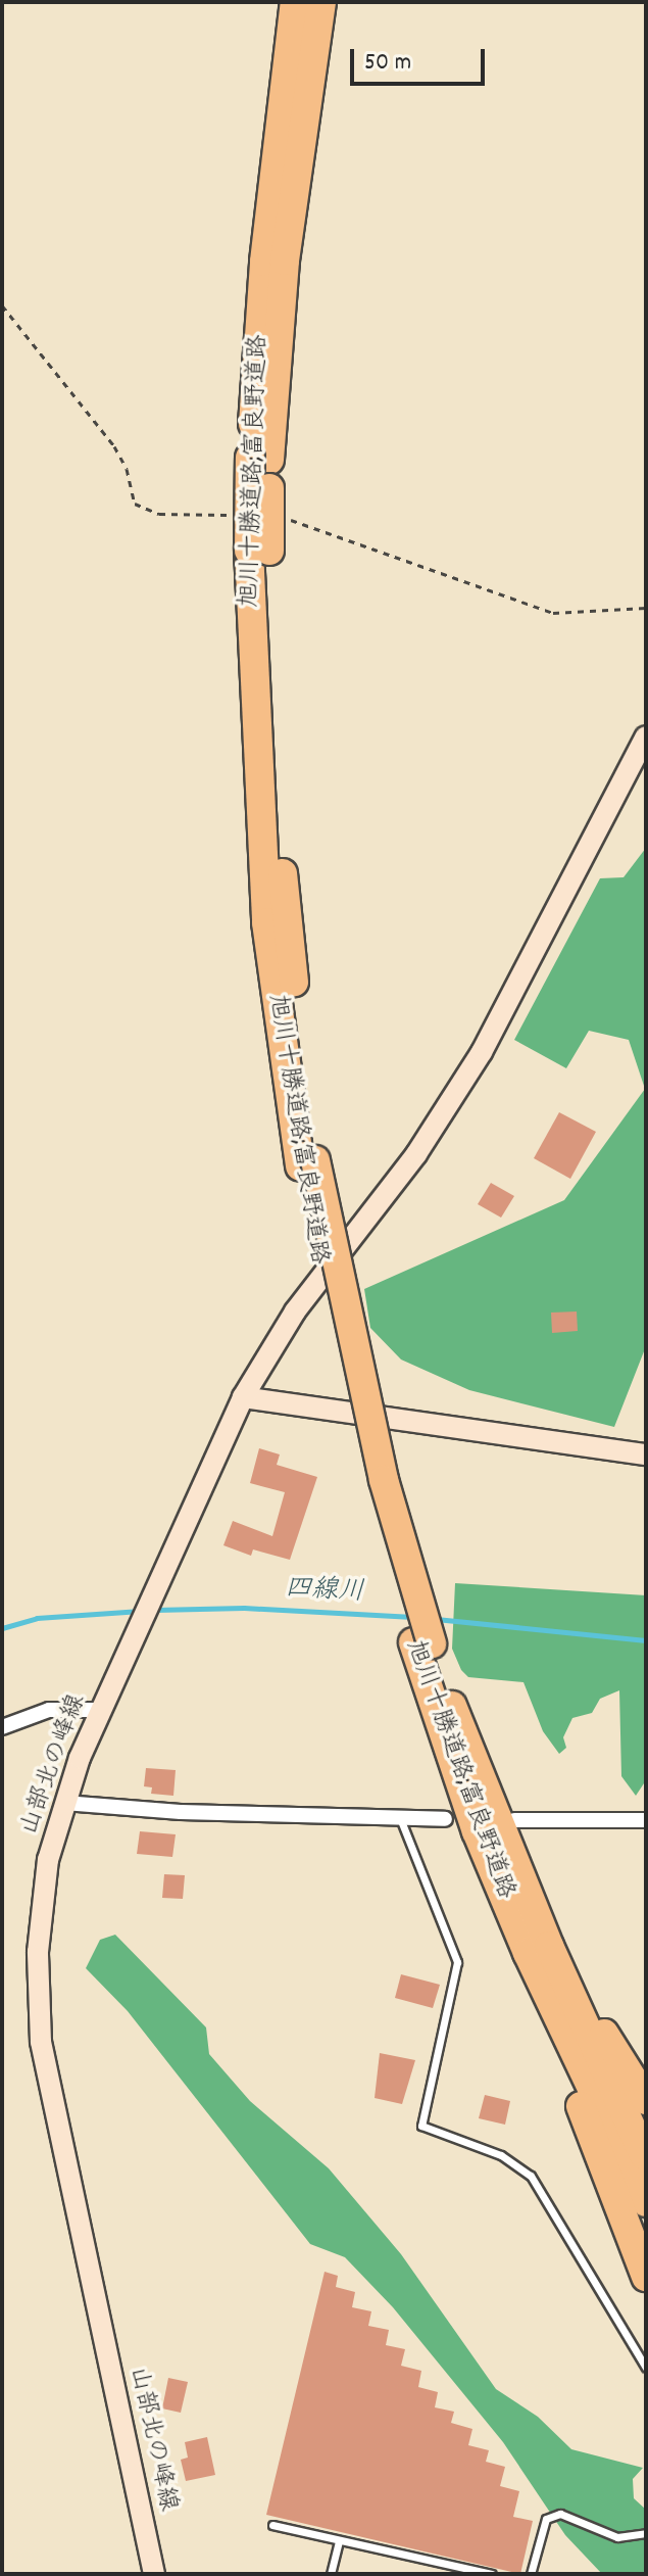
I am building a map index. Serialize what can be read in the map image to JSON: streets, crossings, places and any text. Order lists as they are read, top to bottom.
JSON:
{
  "streets": {
    "highway": ["旭川十勝道路;富良野道路"],
    "main road": ["山部北の峰線"]
  },
  "water": ["四線川"],
  "scale_bar": "50 m"
}
